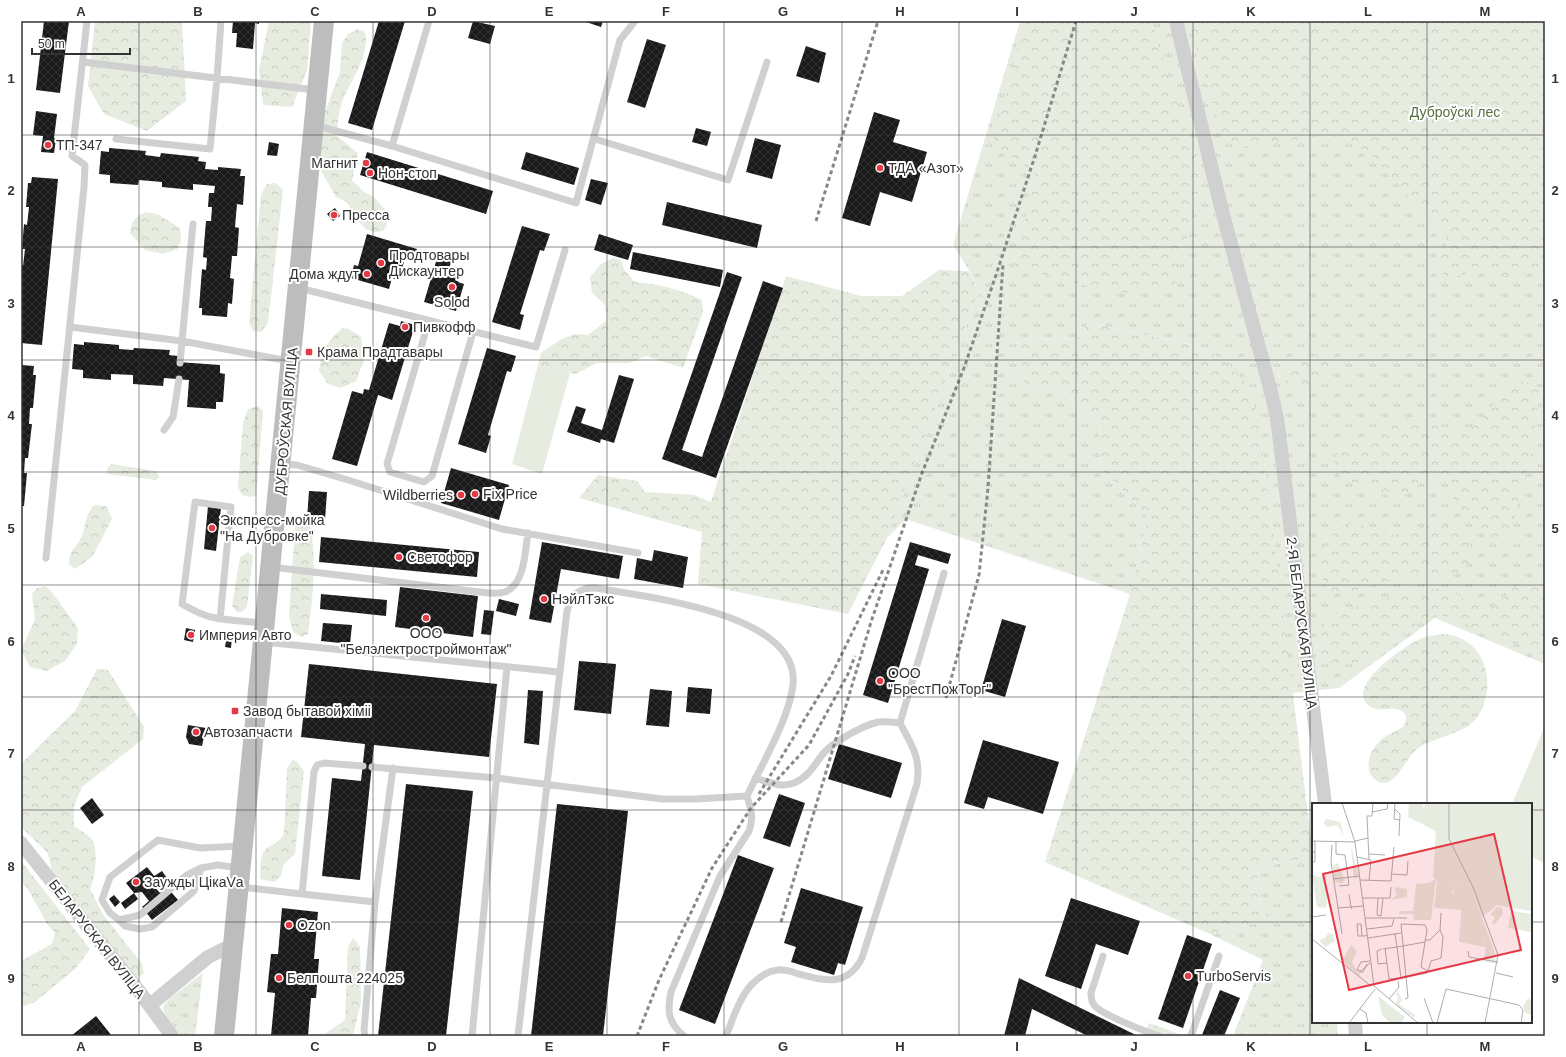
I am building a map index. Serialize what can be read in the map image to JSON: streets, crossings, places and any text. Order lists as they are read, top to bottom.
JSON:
{
  "streets": {
    "main road": ["ДУБРОЎСКАЯ ВУЛІЦА"],
    "street": ["2-Я БЕЛАРУСКАЯ ВУЛІЦА", "БЕЛАРУСКАЯ ВУЛІЦА"]
  },
  "parks": ["Дуброўскі лес"],
  "places": {
    "other": [
      "ТП-347",
      "Магнит",
      "ТДА «Азот»",
      "Нон-стоп",
      "Пресса",
      "Продтовары Дискаунтер",
      "Дома ждут",
      "Solod",
      "Пивкофф",
      "Fix Price",
      "Wildberries",
      "Экспресс-мойка \"На Дубровке\"",
      "Светофор",
      "НэйлТэкс",
      "ООО \"Белэлектростроймонтаж\"",
      "Империя Авто",
      "ООО \"БрестПожТорг\"",
      "Автозапчасти",
      "Заужды ЦікаVа",
      "Ozon",
      "TurboServis",
      "Белпошта 224025"
    ],
    "transit": ["Крама Прадтавары", "Завод бытавой хіміі"]
  },
  "scale_bar": "50 m",
  "grid": {
    "columns": [
      "A",
      "B",
      "C",
      "D",
      "E",
      "F",
      "G",
      "H",
      "I",
      "J",
      "K",
      "L",
      "M"
    ],
    "rows": [
      "1",
      "2",
      "3",
      "4",
      "5",
      "6",
      "7",
      "8",
      "9"
    ]
  }
}
